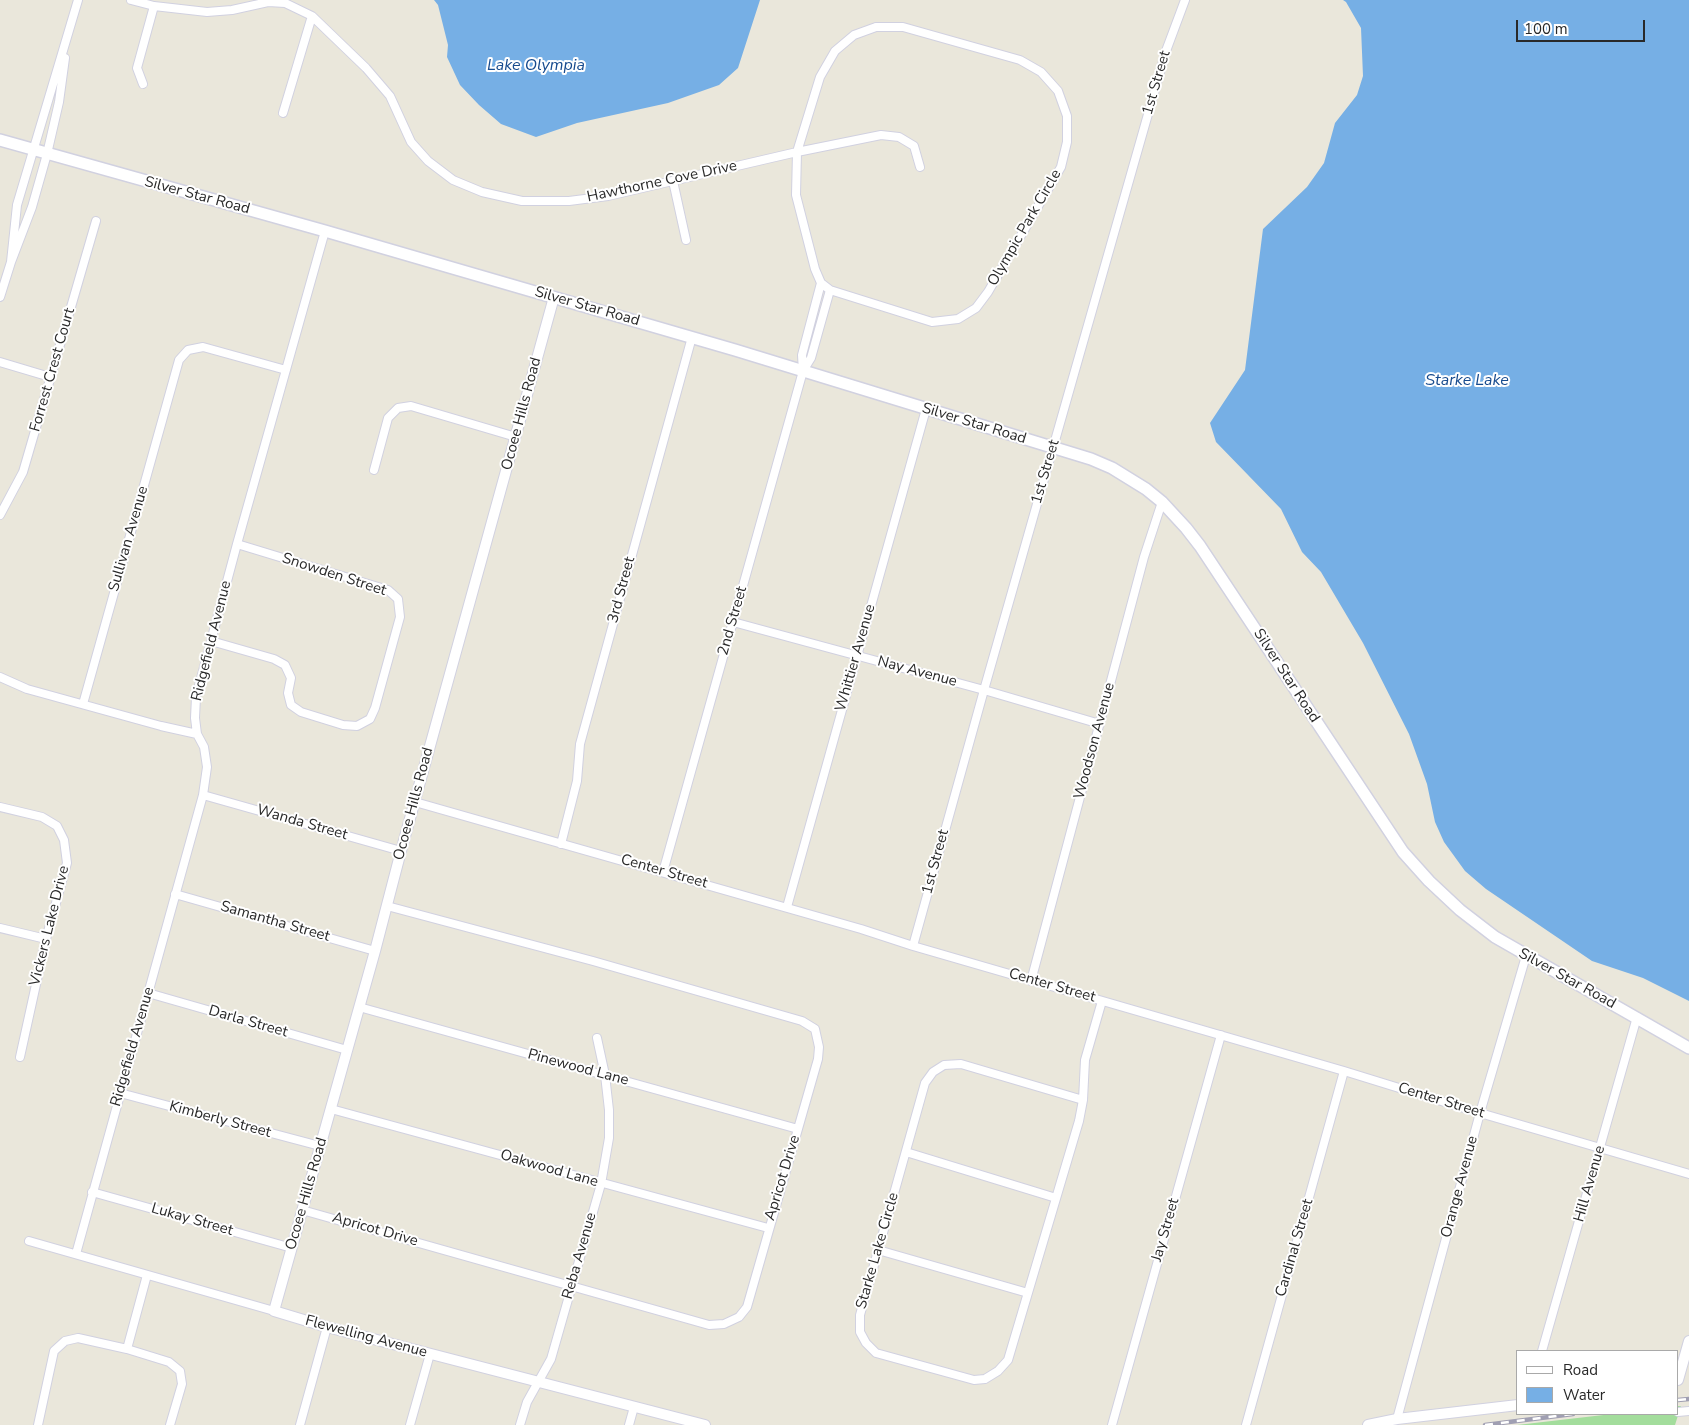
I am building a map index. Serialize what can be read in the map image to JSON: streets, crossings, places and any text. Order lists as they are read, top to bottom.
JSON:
{
  "streets": {
    "main road": ["Silver Star Road"],
    "street": [
      "1st Street",
      "Hawthorne Cove Drive",
      "Olympic Park Circle",
      "Forrest Crest Court",
      "Ocoee Hills Road",
      "Sullivan Avenue",
      "Snowden Street",
      "3rd Street",
      "2nd Street",
      "Ridgefield Avenue",
      "Whittier Avenue",
      "Nay Avenue",
      "Woodson Avenue",
      "Wanda Street",
      "Center Street",
      "Samantha Street",
      "Vickers Lake Drive",
      "Darla Street",
      "Pinewood Lane",
      "Kimberly Street",
      "Oakwood Lane",
      "Apricot Drive",
      "Hill Avenue",
      "Orange Avenue",
      "Lukay Street",
      "Jay Street",
      "Cardinal Street",
      "Starke Lake Circle",
      "Reba Avenue",
      "Flewelling Avenue"
    ]
  },
  "crossings": [
    ["1st Street", "Silver Star Road"],
    ["1st Street", "Nay Avenue"],
    ["1st Street", "Center Street"],
    ["Hawthorne Cove Drive", "Olympic Park Circle"],
    ["Silver Star Road", "Ocoee Hills Road"],
    ["Silver Star Road", "3rd Street"],
    ["Silver Star Road", "2nd Street"],
    ["Silver Star Road", "Ridgefield Avenue"],
    ["Silver Star Road", "Whittier Avenue"],
    ["Silver Star Road", "Woodson Avenue"],
    ["Silver Star Road", "Hill Avenue"],
    ["Silver Star Road", "Orange Avenue"],
    ["Ocoee Hills Road", "Wanda Street"],
    ["Ocoee Hills Road", "Center Street"],
    ["Ocoee Hills Road", "Samantha Street"],
    ["Ocoee Hills Road", "Darla Street"],
    ["Ocoee Hills Road", "Pinewood Lane"],
    ["Ocoee Hills Road", "Kimberly Street"],
    ["Ocoee Hills Road", "Oakwood Lane"],
    ["Ocoee Hills Road", "Apricot Drive"],
    ["Ocoee Hills Road", "Lukay Street"],
    ["Ocoee Hills Road", "Flewelling Avenue"],
    ["Sullivan Avenue", "Ridgefield Avenue"],
    ["Snowden Street", "Ridgefield Avenue"],
    ["3rd Street", "Center Street"],
    ["2nd Street", "Nay Avenue"],
    ["2nd Street", "Center Street"],
    ["Ridgefield Avenue", "Wanda Street"],
    ["Ridgefield Avenue", "Samantha Street"],
    ["Ridgefield Avenue", "Darla Street"],
    ["Ridgefield Avenue", "Kimberly Street"],
    ["Ridgefield Avenue", "Lukay Street"],
    ["Ridgefield Avenue", "Flewelling Avenue"],
    ["Whittier Avenue", "Nay Avenue"],
    ["Whittier Avenue", "Center Street"],
    ["Nay Avenue", "Woodson Avenue"],
    ["Woodson Avenue", "Center Street"],
    ["Center Street", "Hill Avenue"],
    ["Center Street", "Orange Avenue"],
    ["Center Street", "Jay Street"],
    ["Center Street", "Cardinal Street"],
    ["Center Street", "Starke Lake Circle"],
    ["Pinewood Lane", "Apricot Drive"],
    ["Pinewood Lane", "Reba Avenue"],
    ["Oakwood Lane", "Apricot Drive"],
    ["Oakwood Lane", "Reba Avenue"],
    ["Apricot Drive", "Reba Avenue"],
    ["Reba Avenue", "Flewelling Avenue"]
  ],
  "water": ["Lake Olympia", "Starke Lake"],
  "legend": ["Road", "Water"],
  "scale_bar": "100 m"
}
